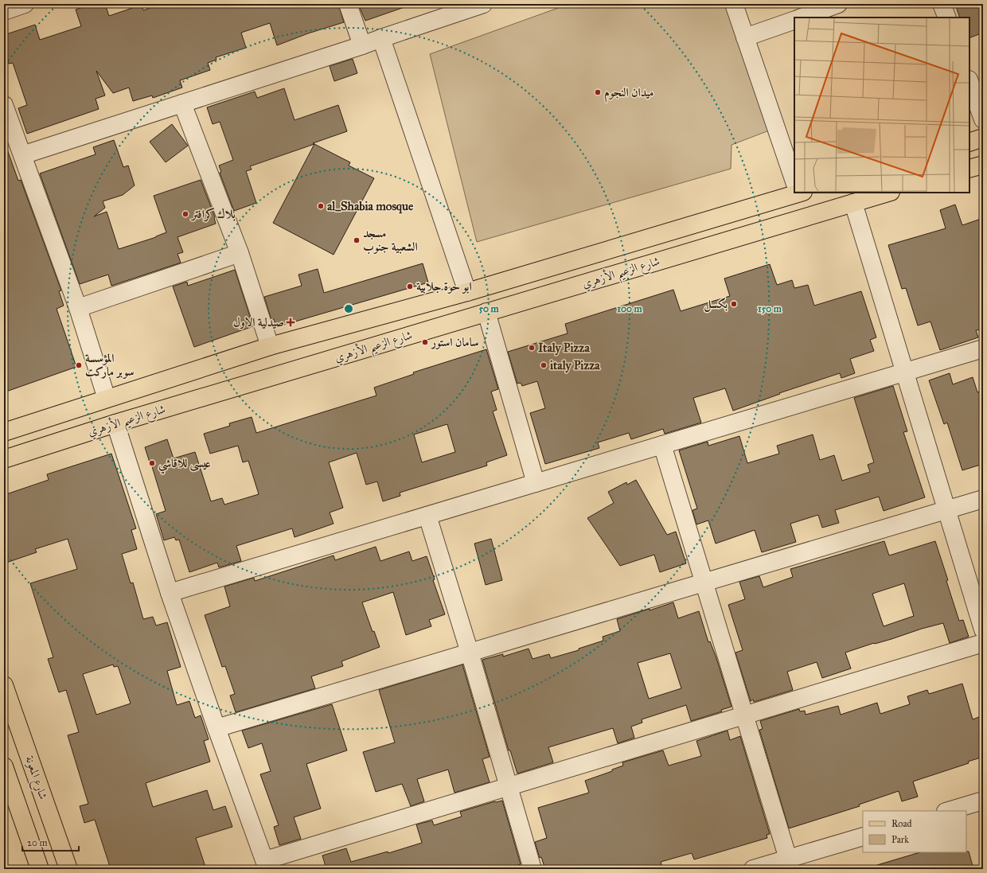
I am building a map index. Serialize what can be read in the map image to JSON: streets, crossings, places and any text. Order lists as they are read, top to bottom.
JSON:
{
  "streets": {
    "main road": ["شارع الزعيم الأزهري", "شارع المعونة"]
  },
  "places": {
    "other": [
      "ميدان النجوم",
      "al_Shabia mosque",
      "بلاك كرافتر",
      "مسجد الشعبية جنوب",
      "ابو حوة جلابية",
      "بكسل",
      "سامان استور",
      "Italy Pizza",
      "المؤسسة سوبر ماركت",
      "italy Pizza",
      "عيسى للاقاشي"
    ],
    "health": ["صيدلية الاول"]
  },
  "legend": ["Road", "Park"],
  "scale_bar": "20 m",
  "rings": ["50 m", "100 m", "150 m"]
}
